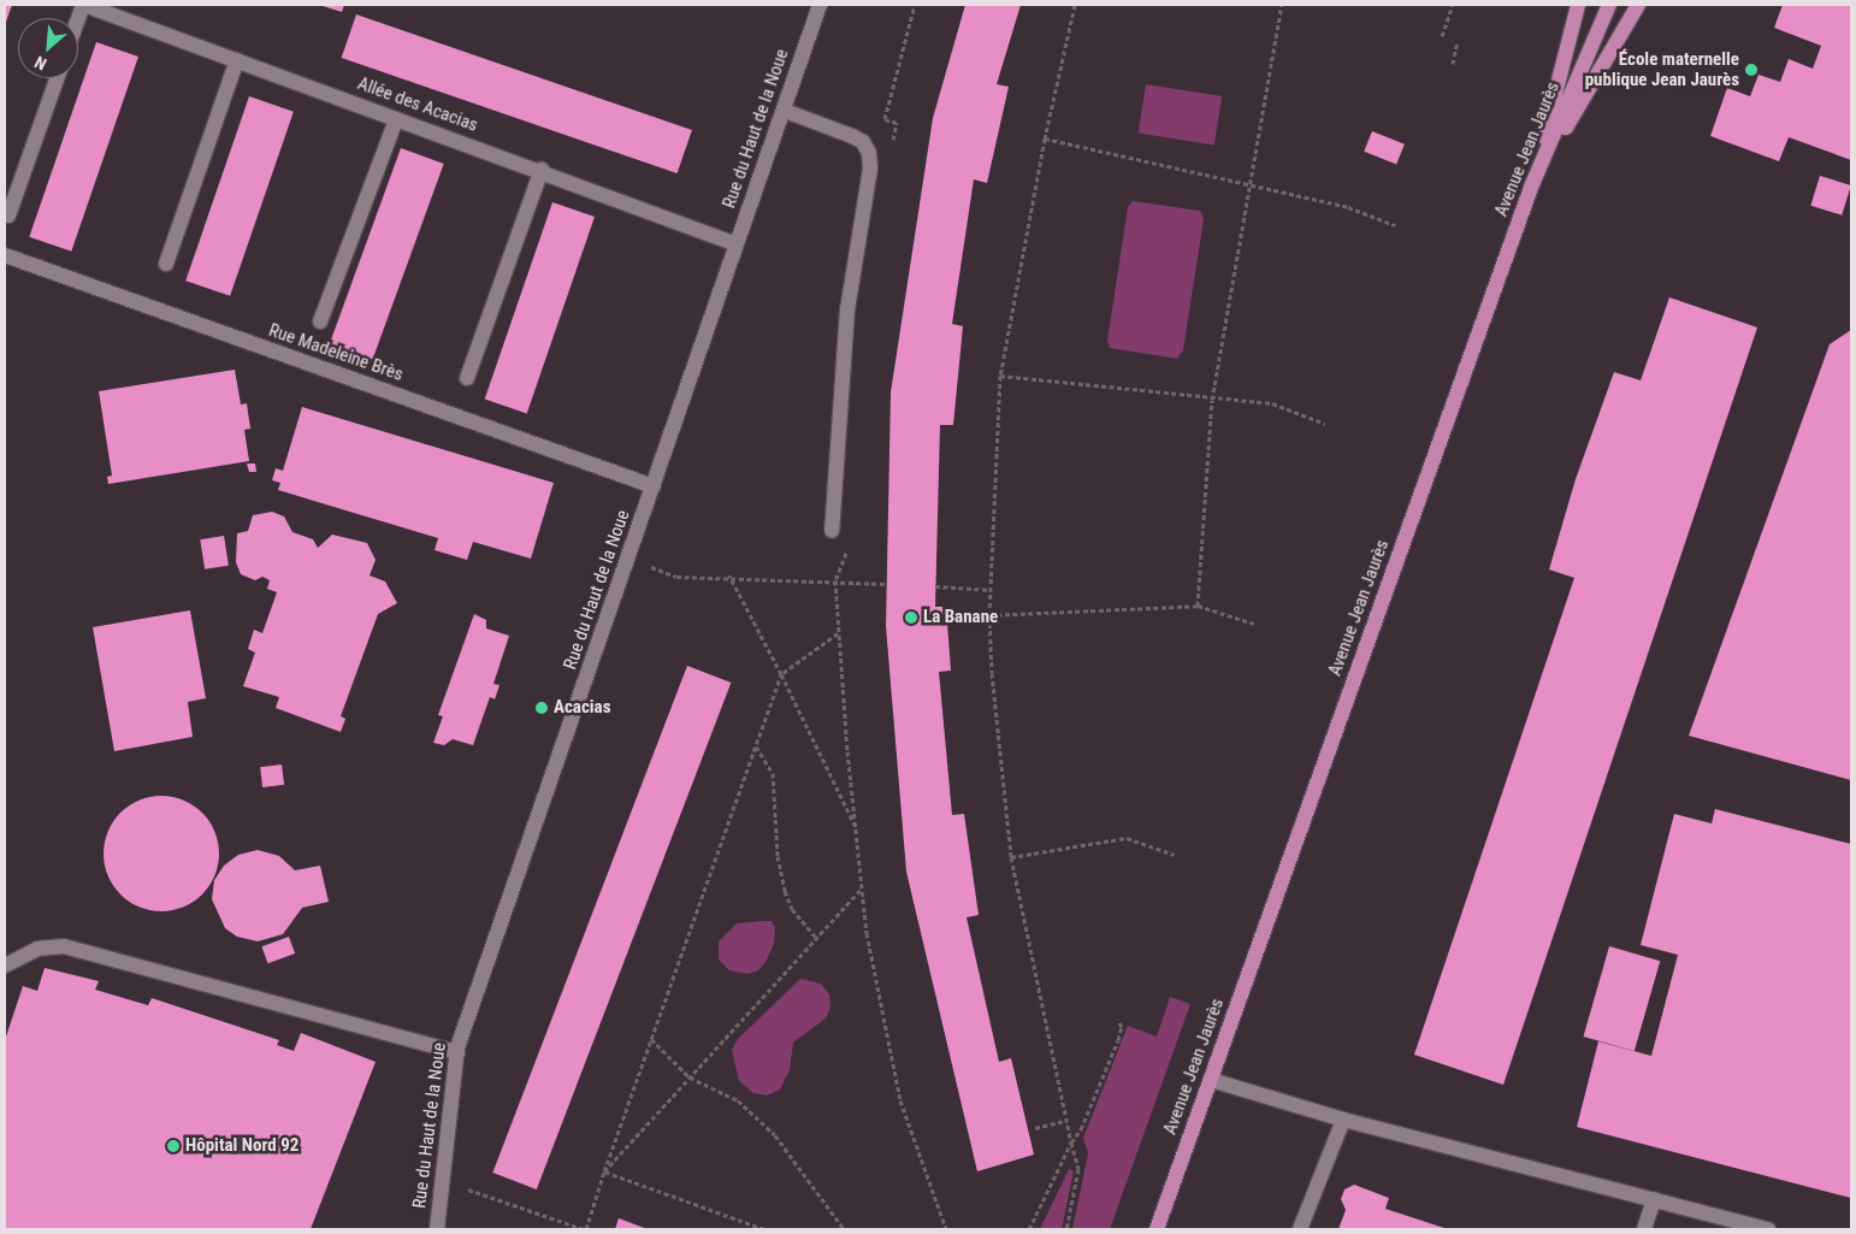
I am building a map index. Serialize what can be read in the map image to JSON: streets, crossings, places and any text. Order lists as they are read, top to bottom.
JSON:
{
  "streets": {
    "main road": ["Avenue Jean Jaurès"],
    "street": ["Allée des Acacias", "Rue du Haut de la Noue", "Rue Madeleine Brès"]
  },
  "crossings": [
    ["Allée des Acacias", "Rue du Haut de la Noue"],
    ["Rue du Haut de la Noue", "Rue Madeleine Brès"]
  ],
  "places": [
    "École maternelle publique Jean Jaurès",
    "La Banane",
    "Acacias",
    "Hôpital Nord 92"
  ],
  "north": "bottom left"
}
